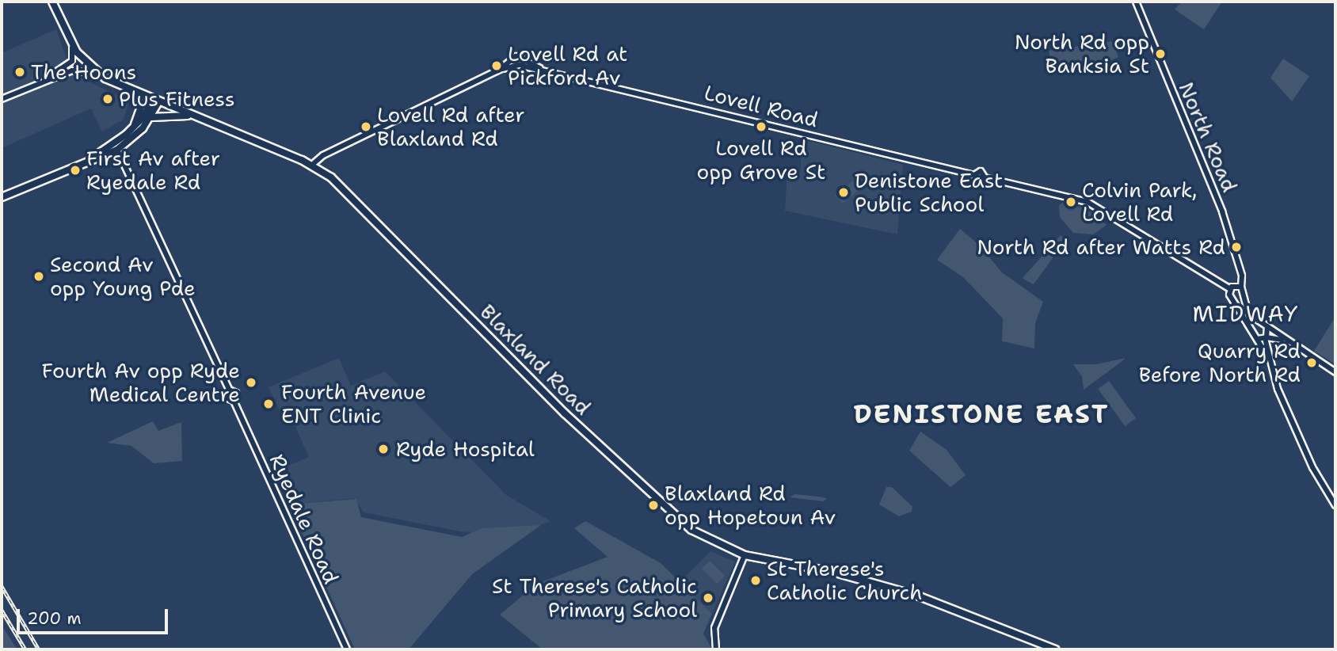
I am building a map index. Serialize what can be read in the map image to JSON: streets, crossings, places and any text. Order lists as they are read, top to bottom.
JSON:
{
  "streets": {
    "main road": ["Blaxland Road"],
    "street": ["Lovell Road", "North Road", "Ryedale Road"]
  },
  "districts": ["MIDWAY", "DENISTONE EAST"],
  "places": [
    "North Rd opp Banksia St",
    "Lovell Rd at Pickford Av",
    "The Hoons",
    "Plus Fitness",
    "Lovell Rd after Blaxland Rd",
    "Lovell Rd opp Grove St",
    "First Av after Ryedale Rd",
    "Denistone East Public School",
    "Colvin Park, Lovell Rd",
    "North Rd after Watts Rd",
    "Second Av opp Young Pde",
    "Quarry Rd Before North Rd",
    "Fourth Av opp Ryde Medical Centre",
    "Fourth Avenue ENT Clinic",
    "Ryde Hospital",
    "Blaxland Rd opp Hopetoun Av",
    "St Therese's Catholic Church",
    "St Therese's Catholic Primary School"
  ],
  "scale_bar": "200 m"
}
